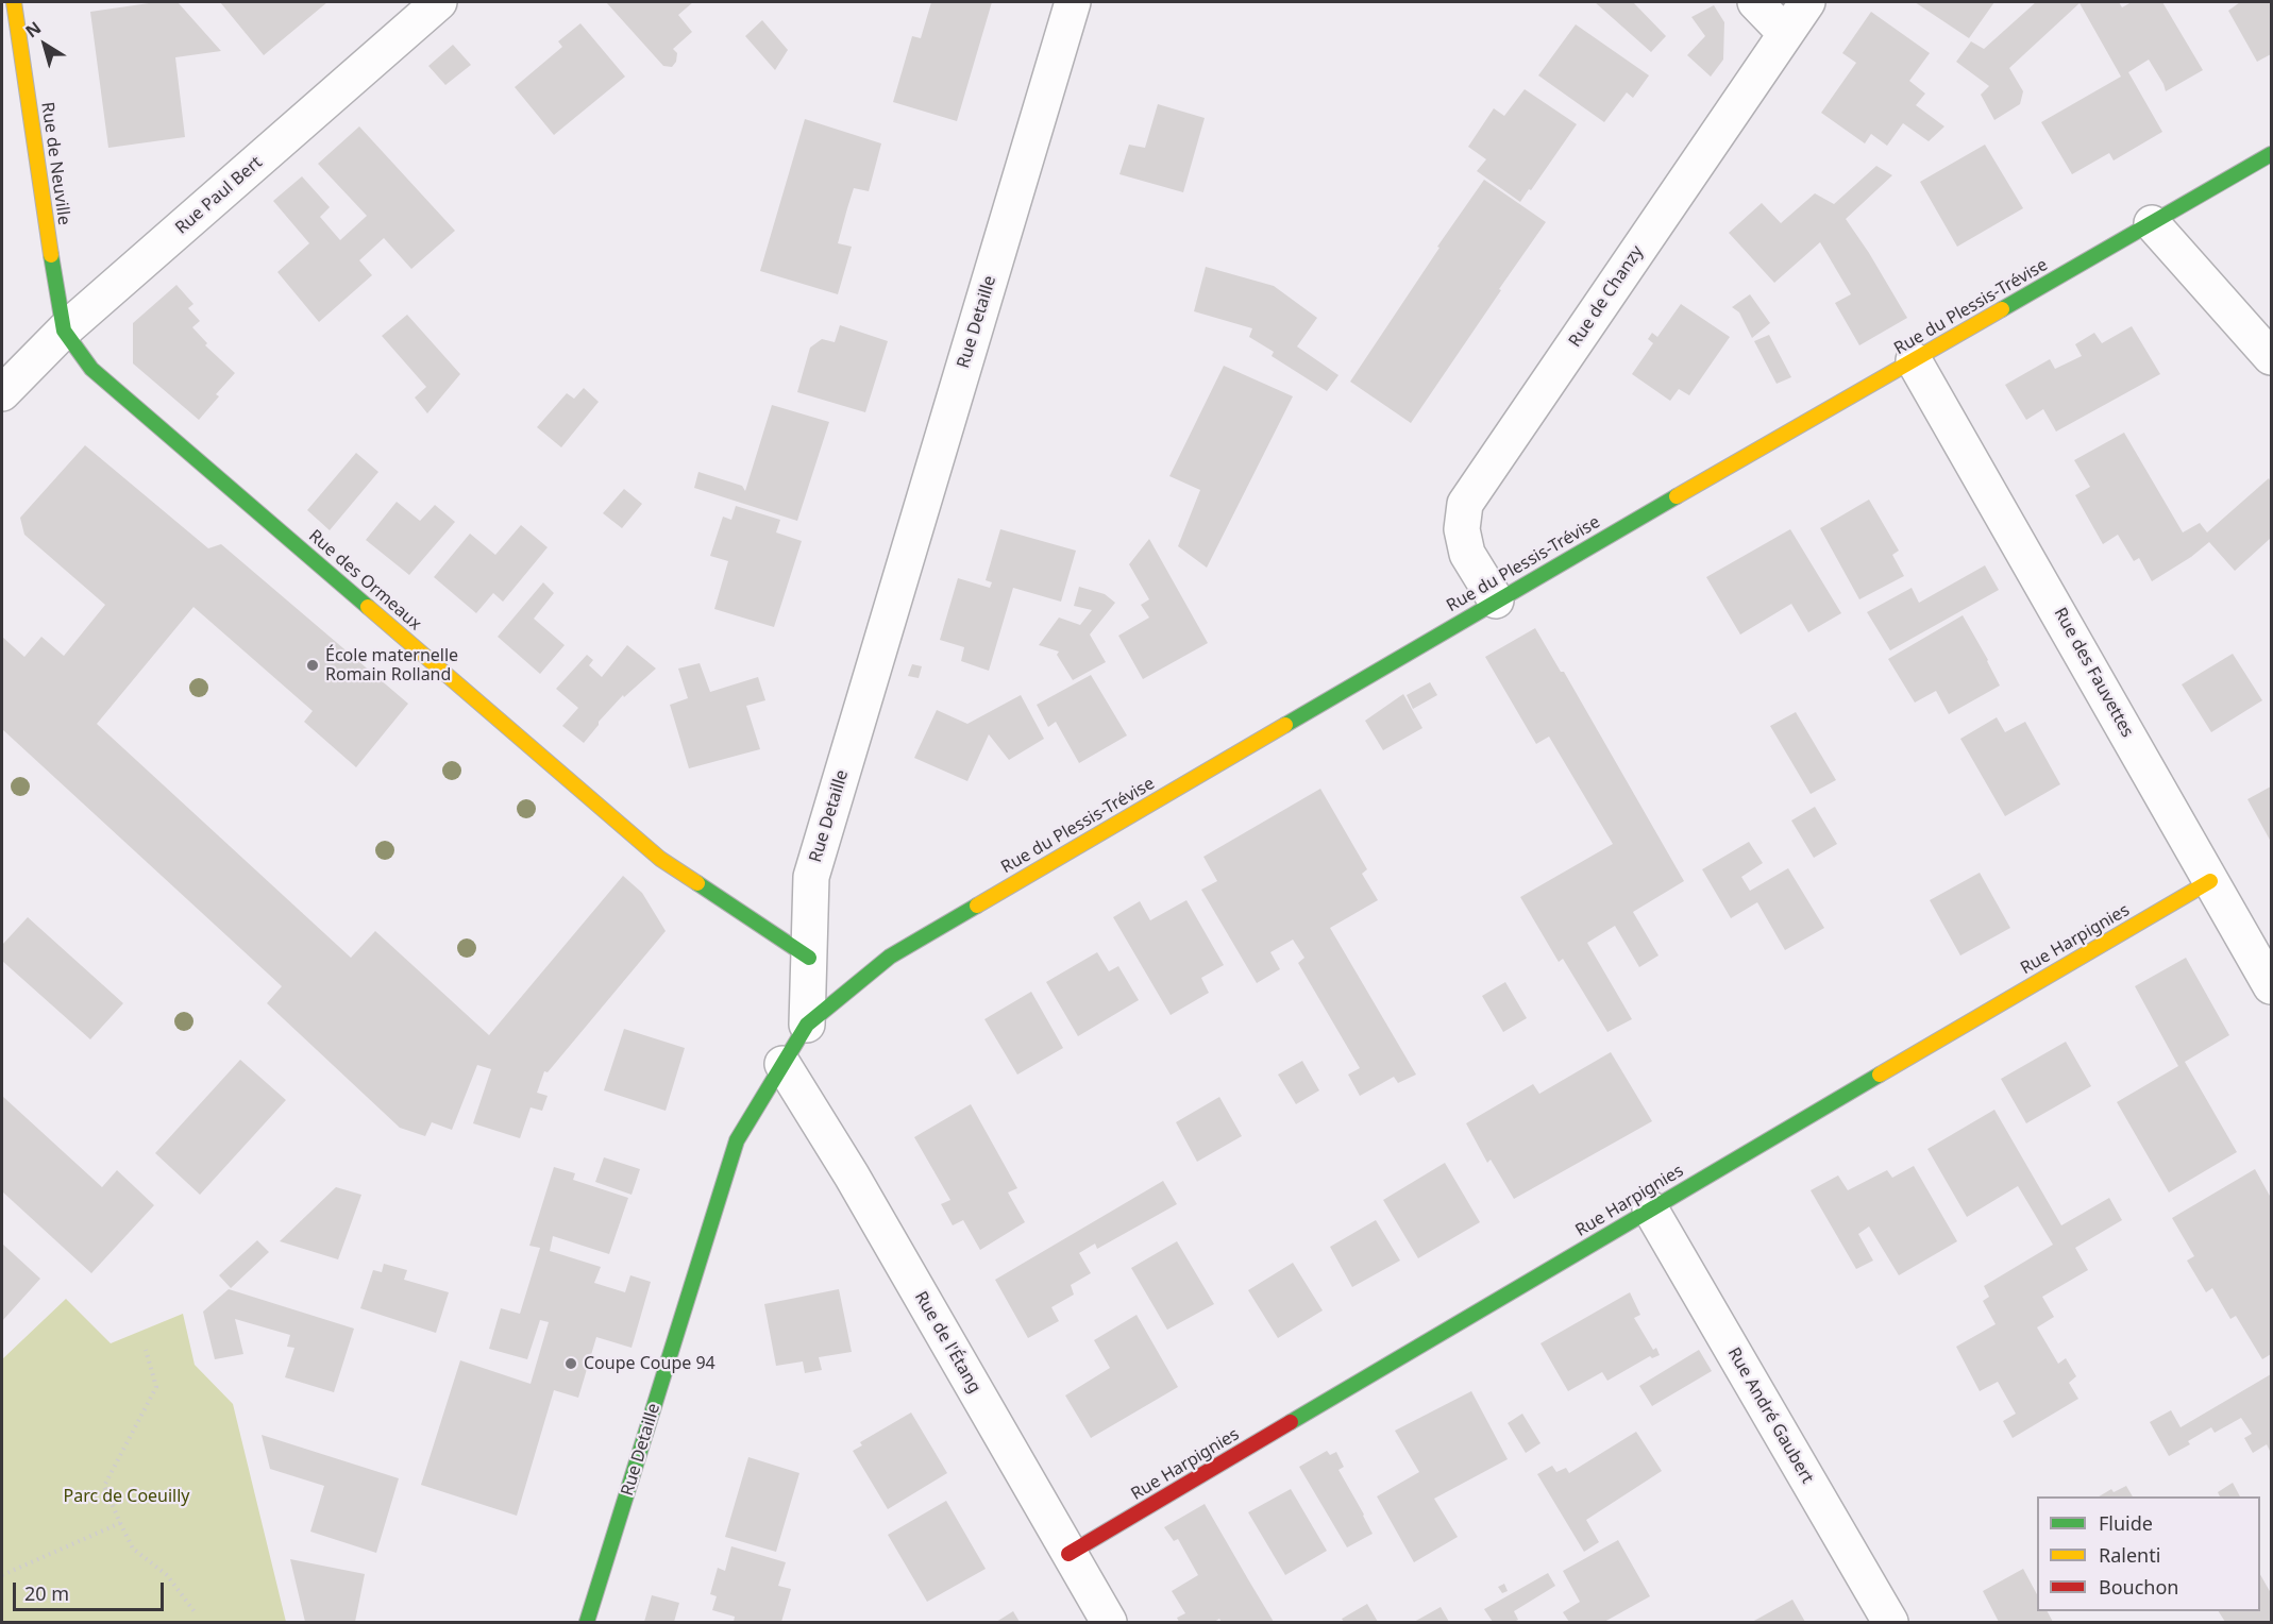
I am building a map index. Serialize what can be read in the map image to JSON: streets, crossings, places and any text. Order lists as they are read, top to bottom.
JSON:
{
  "streets": {
    "street": [
      "Rue de Neuville",
      "Rue Paul Bert",
      "Rue de Chanzy",
      "Rue du Plessis-Trévise",
      "Rue Detaille",
      "Rue des Ormeaux",
      "Rue des Fauvettes",
      "Rue Harpignies",
      "Rue de l'Étang",
      "Rue André Gaubert"
    ]
  },
  "crossings": [
    ["Rue de Neuville", "Rue Paul Bert"],
    ["Rue de Neuville", "Rue des Ormeaux"],
    ["Rue Paul Bert", "Rue des Ormeaux"],
    ["Rue de Chanzy", "Rue du Plessis-Trévise"],
    ["Rue du Plessis-Trévise", "Rue Detaille"],
    ["Rue du Plessis-Trévise", "Rue des Fauvettes"],
    ["Rue Detaille", "Rue des Ormeaux"],
    ["Rue Detaille", "Rue de l'Étang"],
    ["Rue des Fauvettes", "Rue Harpignies"],
    ["Rue Harpignies", "Rue de l'Étang"],
    ["Rue Harpignies", "Rue André Gaubert"]
  ],
  "parks": ["Parc de Coeuilly"],
  "places": ["École maternelle Romain Rolland", "Coupe Coupe 94"],
  "legend": ["Fluide", "Ralenti", "Bouchon"],
  "scale_bar": "20 m",
  "north": "top left"
}
